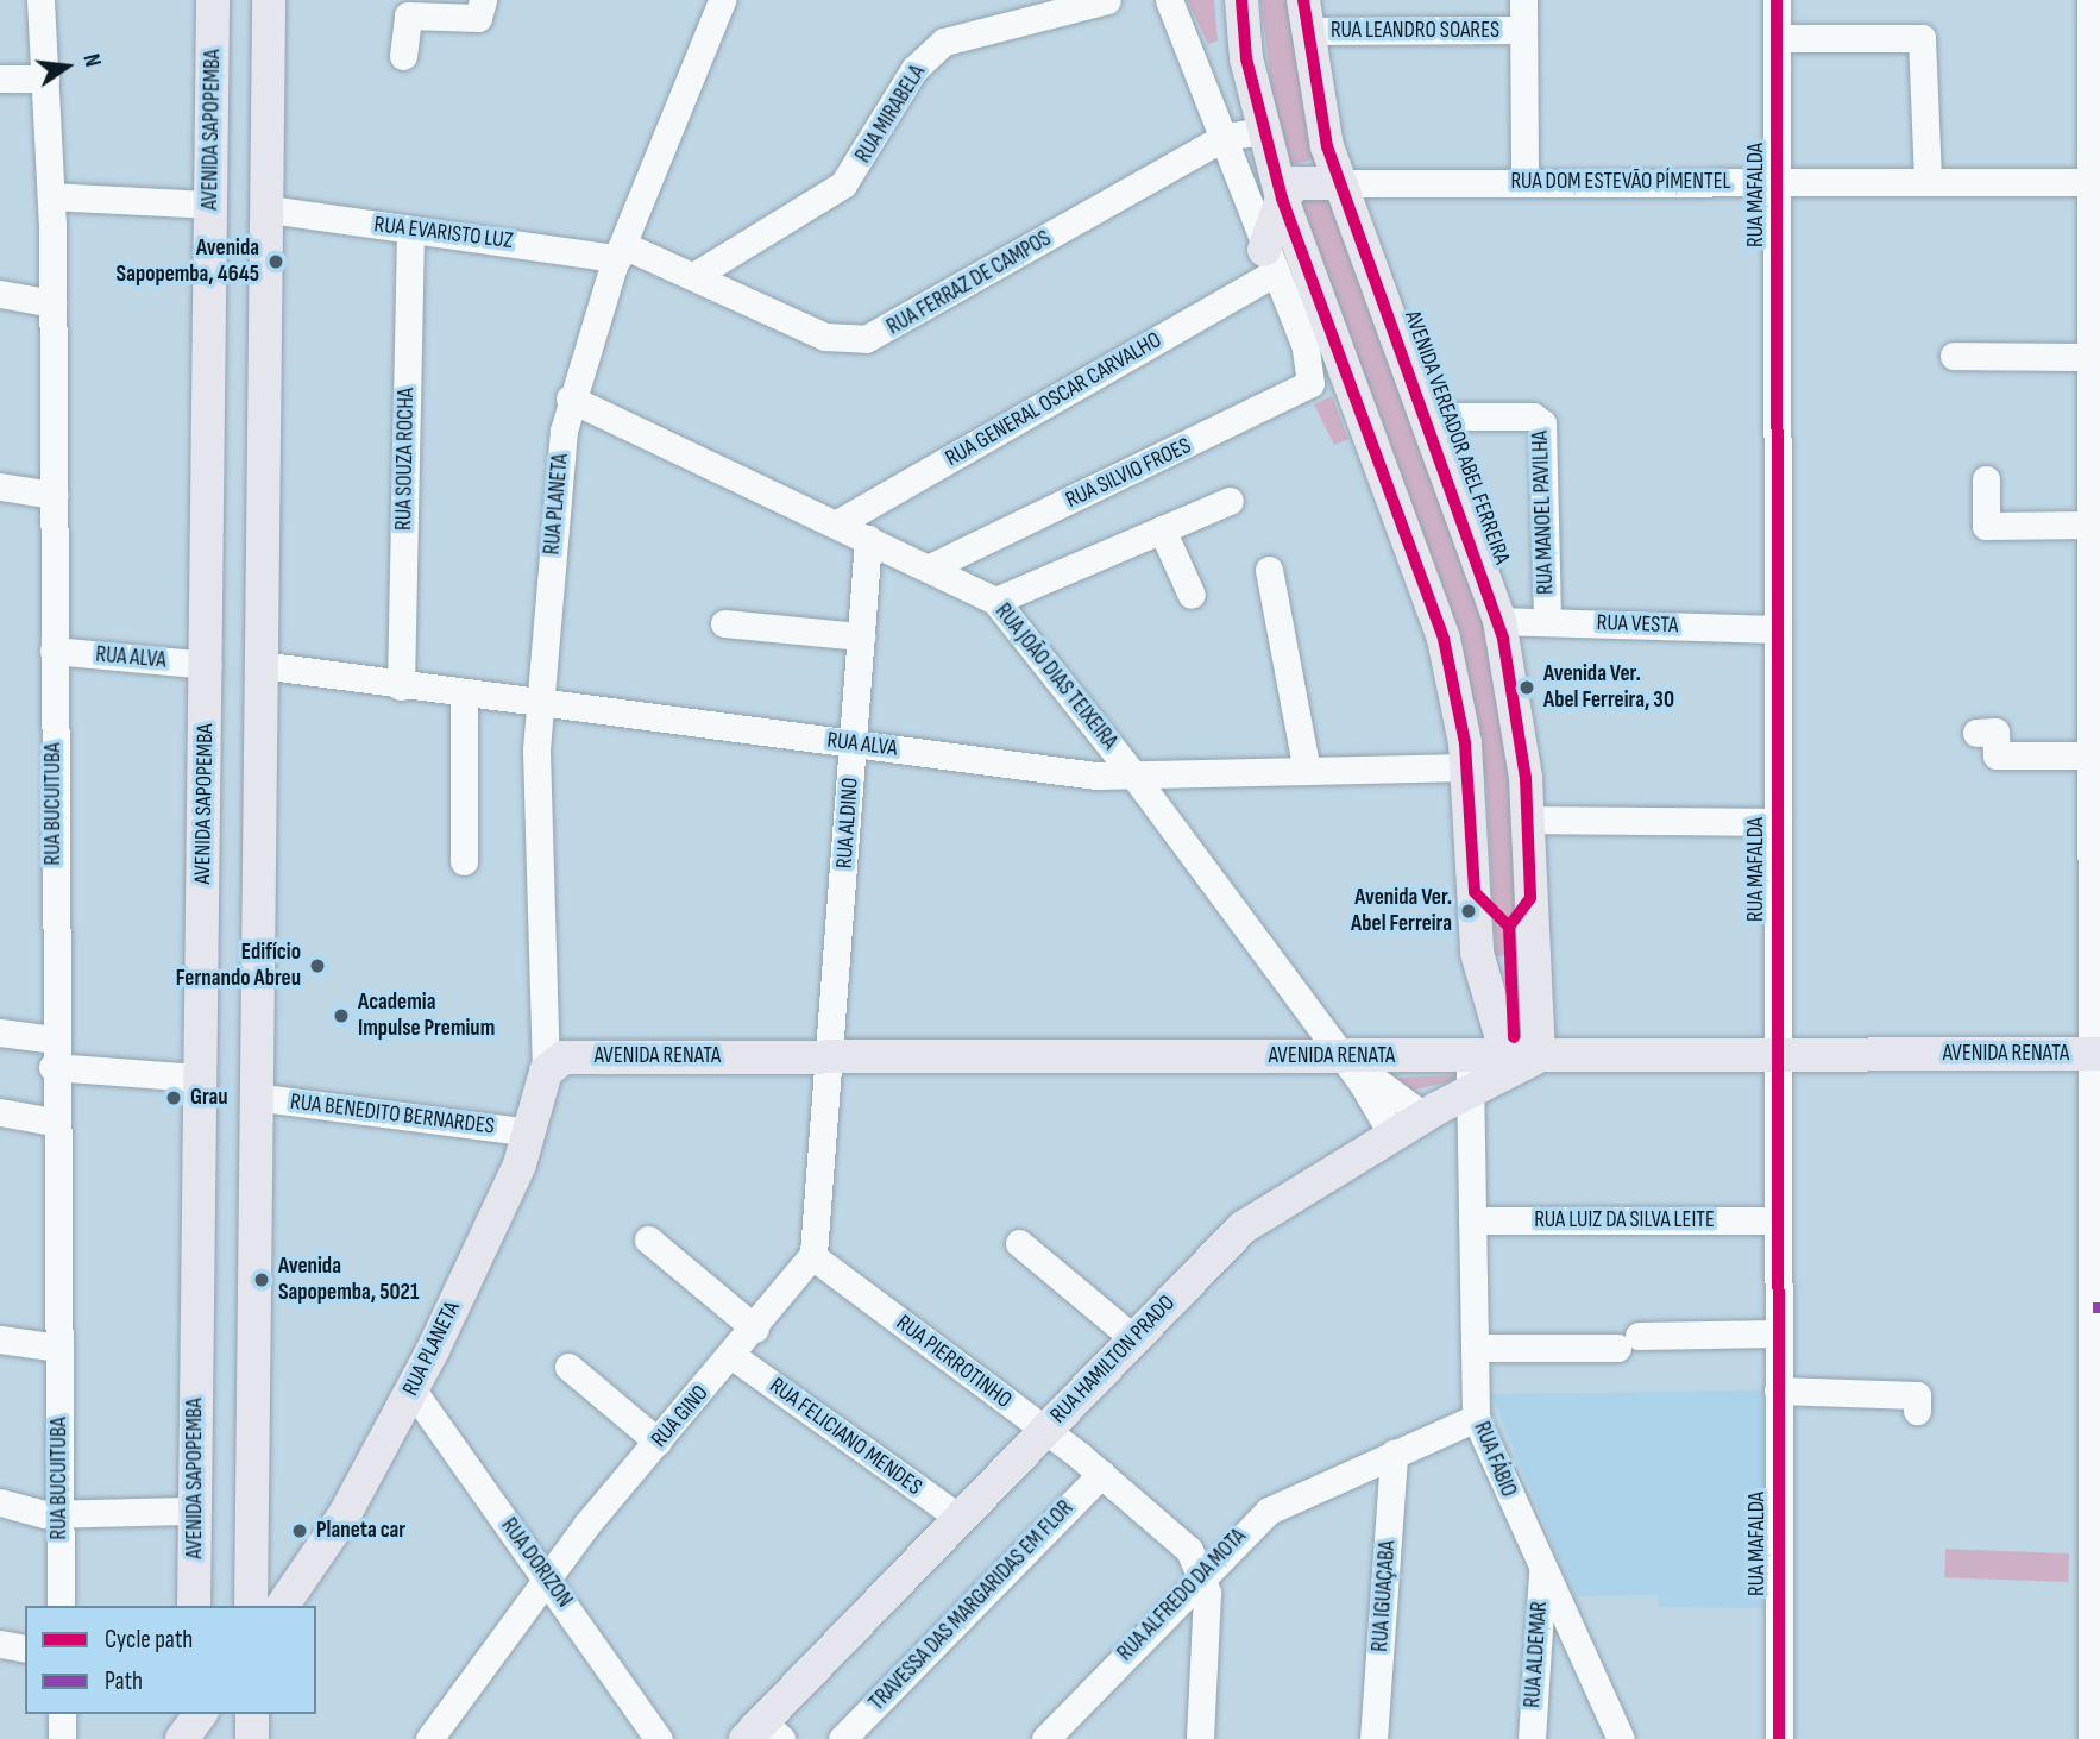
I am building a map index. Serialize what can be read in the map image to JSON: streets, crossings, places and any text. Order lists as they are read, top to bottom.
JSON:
{
  "streets": {
    "main road": [
      "AVENIDA SAPOPEMBA",
      "AVENIDA VEREADOR ABEL FERREIRA",
      "RUA PLANETA",
      "AVENIDA RENATA",
      "RUA HAMILTON PRADO"
    ],
    "street": [
      "RUA LEANDRO SOARES",
      "RUA MIRABELA",
      "RUA DOM ESTEVÃO PÍMENTEL",
      "RUA MAFALDA",
      "RUA EVARISTO LUZ",
      "RUA FERRAZ DE CAMPOS",
      "RUA GENERAL OSCAR CARVALHO",
      "RUA SOUZA ROCHA",
      "RUA SILVIO FROES",
      "RUA MANOEL PAVILHA",
      "RUA VESTA",
      "RUA ALVA",
      "RUA JOÃO DIAS TEIXEIRA",
      "RUA BUCUITUBA",
      "RUA ALDINO",
      "RUA BENEDITO BERNARDES",
      "RUA LUIZ DA SILVA LEITE",
      "RUA PIERROTINHO",
      "RUA GINO",
      "RUA FELICIANO MENDES",
      "RUA FÁBIO",
      "RUA DORIZON",
      "RUA ALFREDO DA MOTA",
      "RUA IGUAÇABA",
      "TRAVESSA DAS MARGARIDAS EM FLOR",
      "RUA ALDEMAR"
    ]
  },
  "crossings": [
    ["RUA LEANDRO SOARES", "AVENIDA VEREADOR ABEL FERREIRA"],
    ["RUA MIRABELA", "RUA FERRAZ DE CAMPOS"],
    ["AVENIDA SAPOPEMBA", "RUA ALVA"],
    ["RUA DOM ESTEVÃO PÍMENTEL", "RUA MAFALDA"],
    ["RUA DOM ESTEVÃO PÍMENTEL", "AVENIDA VEREADOR ABEL FERREIRA"],
    ["RUA MAFALDA", "RUA VESTA"],
    ["RUA MAFALDA", "AVENIDA RENATA"],
    ["RUA MAFALDA", "RUA LUIZ DA SILVA LEITE"],
    ["RUA EVARISTO LUZ", "RUA FERRAZ DE CAMPOS"],
    ["RUA EVARISTO LUZ", "RUA SOUZA ROCHA"],
    ["RUA EVARISTO LUZ", "RUA PLANETA"],
    ["RUA FERRAZ DE CAMPOS", "RUA PLANETA"],
    ["RUA GENERAL OSCAR CARVALHO", "RUA SILVIO FROES"],
    ["RUA GENERAL OSCAR CARVALHO", "RUA JOÃO DIAS TEIXEIRA"],
    ["AVENIDA VEREADOR ABEL FERREIRA", "RUA MANOEL PAVILHA"],
    ["AVENIDA VEREADOR ABEL FERREIRA", "RUA VESTA"],
    ["AVENIDA VEREADOR ABEL FERREIRA", "AVENIDA RENATA"],
    ["AVENIDA VEREADOR ABEL FERREIRA", "RUA HAMILTON PRADO"],
    ["RUA SOUZA ROCHA", "RUA ALVA"],
    ["RUA SILVIO FROES", "RUA JOÃO DIAS TEIXEIRA"],
    ["RUA PLANETA", "RUA ALVA"],
    ["RUA PLANETA", "RUA JOÃO DIAS TEIXEIRA"],
    ["RUA PLANETA", "AVENIDA RENATA"],
    ["RUA PLANETA", "RUA BENEDITO BERNARDES"],
    ["RUA PLANETA", "RUA DORIZON"],
    ["RUA MANOEL PAVILHA", "RUA VESTA"],
    ["RUA ALVA", "RUA JOÃO DIAS TEIXEIRA"],
    ["RUA ALVA", "RUA BUCUITUBA"],
    ["RUA ALVA", "RUA ALDINO"],
    ["RUA JOÃO DIAS TEIXEIRA", "RUA ALDINO"],
    ["RUA JOÃO DIAS TEIXEIRA", "AVENIDA RENATA"],
    ["RUA JOÃO DIAS TEIXEIRA", "RUA HAMILTON PRADO"],
    ["RUA ALDINO", "AVENIDA RENATA"],
    ["AVENIDA RENATA", "RUA HAMILTON PRADO"],
    ["AVENIDA RENATA", "RUA FÁBIO"],
    ["RUA LUIZ DA SILVA LEITE", "RUA FÁBIO"],
    ["RUA HAMILTON PRADO", "RUA PIERROTINHO"],
    ["RUA HAMILTON PRADO", "RUA FELICIANO MENDES"],
    ["RUA HAMILTON PRADO", "RUA FÁBIO"],
    ["RUA PIERROTINHO", "RUA GINO"],
    ["RUA PIERROTINHO", "RUA ALFREDO DA MOTA"],
    ["RUA PIERROTINHO", "TRAVESSA DAS MARGARIDAS EM FLOR"],
    ["RUA GINO", "RUA FELICIANO MENDES"],
    ["RUA GINO", "RUA DORIZON"],
    ["RUA FÁBIO", "RUA ALFREDO DA MOTA"],
    ["RUA FÁBIO", "RUA ALDEMAR"],
    ["RUA ALFREDO DA MOTA", "RUA IGUAÇABA"]
  ],
  "places": [
    "Avenida Sapopemba, 4645",
    "Avenida Ver. Abel Ferreira, 30",
    "Avenida Ver. Abel Ferreira",
    "Edifício Fernando Abreu",
    "Academia Impulse Premium",
    "Grau",
    "Avenida Sapopemba, 5021",
    "Planeta car"
  ],
  "legend": ["Cycle path", "Path"],
  "north": "right"
}
